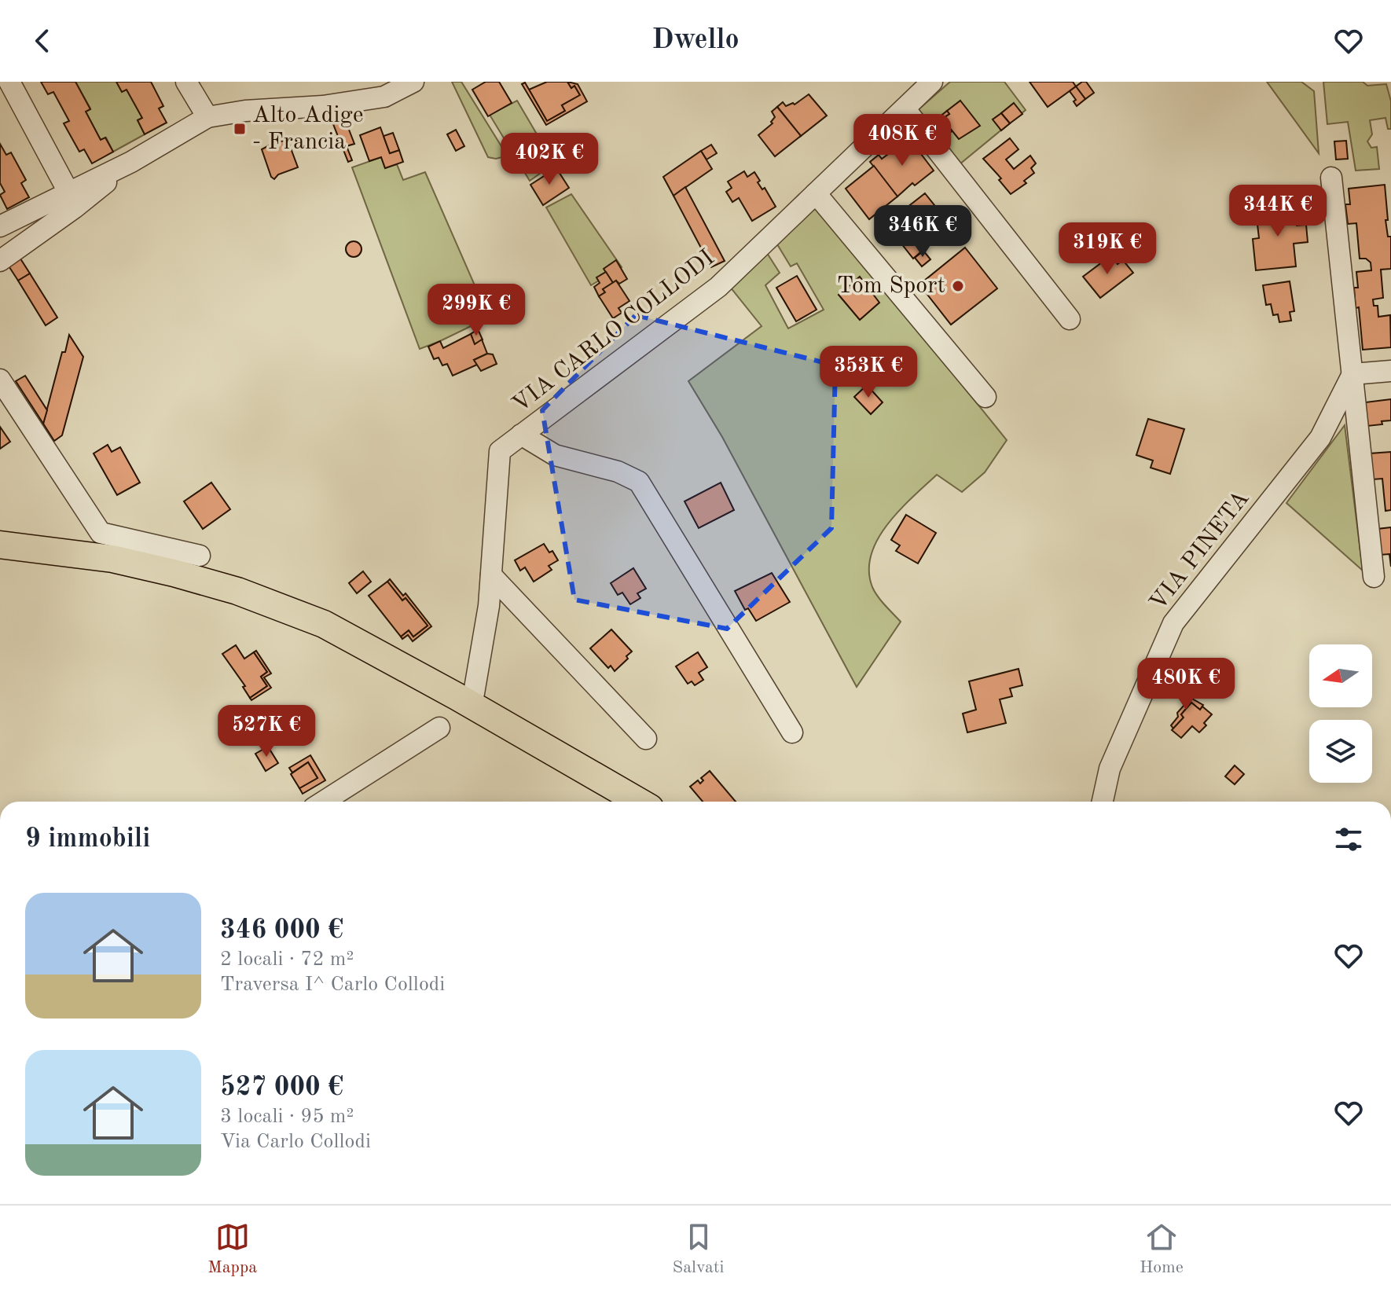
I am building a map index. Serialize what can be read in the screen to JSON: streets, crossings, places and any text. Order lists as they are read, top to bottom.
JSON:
{
  "streets": {
    "street": ["VIA CARLO COLLODI", "VIA PINETA"]
  },
  "places": {
    "transit": ["Alto Adige - Francia"],
    "other": ["Tom Sport"]
  },
  "north": "left",
  "page": {
    "header": "Dwello",
    "price": [
      "408K €",
      "402K €",
      "344K €",
      "346K €",
      "319K €",
      "299K €",
      "353K €",
      "480K €",
      "527K €"
    ],
    "heading": "9 immobili",
    "list": [
      {
        "name": "346 000 €",
        "note": "2 locali · 72 m² · Traversa I^ Carlo Collodi"
      },
      {
        "name": "527 000 €",
        "note": "3 locali · 95 m² · Via Carlo Collodi"
      }
    ],
    "tabs": ["Mappa", "Salvati", "Home"]
  }
}
